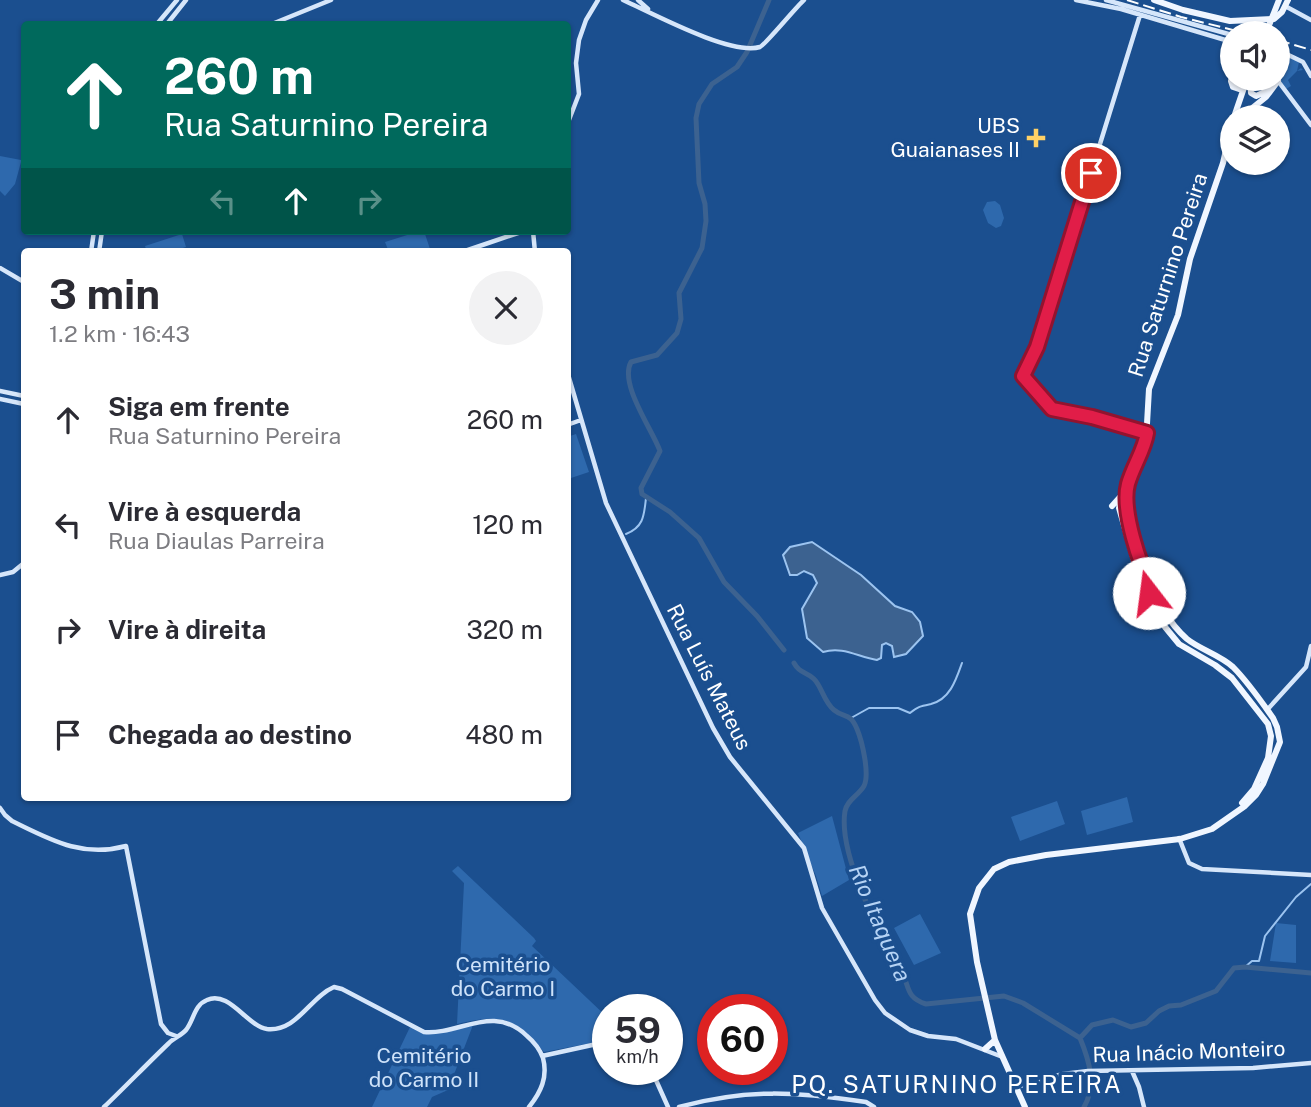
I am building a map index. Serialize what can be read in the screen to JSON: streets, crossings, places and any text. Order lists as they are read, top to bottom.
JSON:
{
  "streets": {
    "main road": ["Rua Saturnino Pereira", "Rua Luís Mateus", "Rua Inácio Monteiro"]
  },
  "districts": ["PQ. SATURNINO PEREIRA"],
  "water": ["Rio Itaquera"],
  "parks": ["Cemitério do Carmo I", "Cemitério do Carmo II"],
  "places": {
    "health": ["UBS Guaianases II"]
  },
  "page": {
    "turn": ["260 m", "Rua Saturnino Pereira"],
    "heading": ["3 min", "1.2 km · 16:43"],
    "list": [
      {
        "name": "Siga em frente",
        "note": "Rua Saturnino Pereira",
        "value": "260 m"
      },
      {
        "name": "Vire à esquerda",
        "note": "Rua Diaulas Parreira",
        "value": "120 m"
      },
      {
        "name": "Vire à direita",
        "value": "320 m"
      },
      {
        "name": "Chegada ao destino",
        "value": "480 m"
      }
    ],
    "speed": "59 km/h",
    "limit": "60"
  }
}
